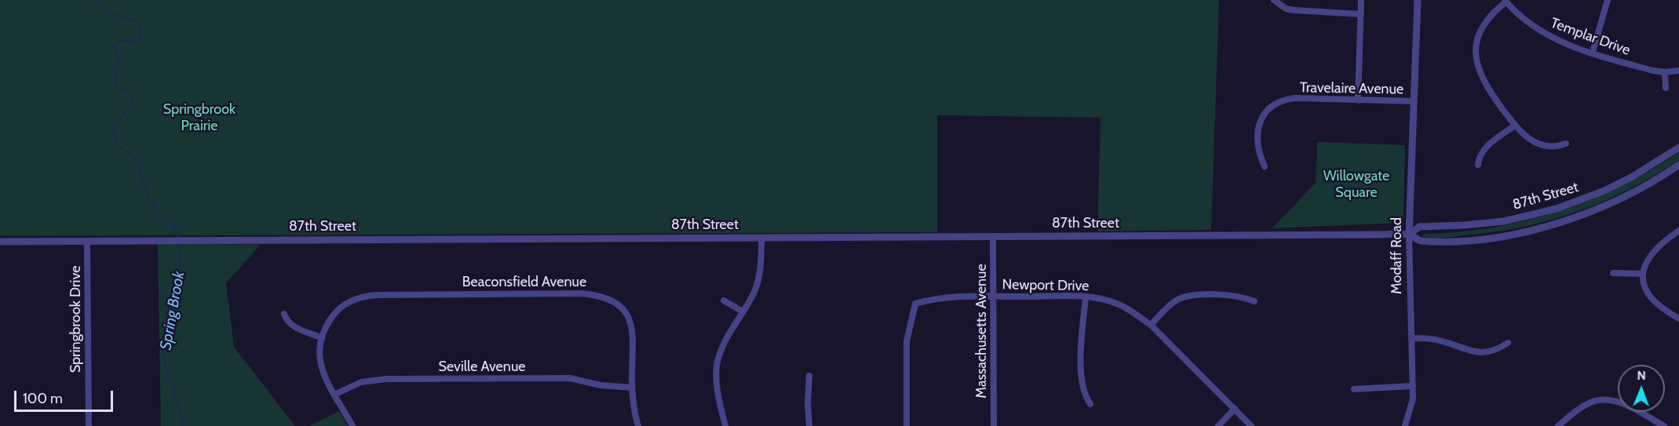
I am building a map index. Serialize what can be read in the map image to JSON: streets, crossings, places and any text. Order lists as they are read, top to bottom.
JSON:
{
  "streets": {
    "street": [
      "Templar Drive",
      "Travelaire Avenue",
      "87th Street",
      "Modaff Road",
      "Beaconsfield Avenue",
      "Newport Drive",
      "Springbrook Drive",
      "Massachusetts Avenue",
      "Seville Avenue"
    ]
  },
  "crossings": [
    ["Travelaire Avenue", "Modaff Road"],
    ["87th Street", "Modaff Road"],
    ["87th Street", "Springbrook Drive"],
    ["87th Street", "Massachusetts Avenue"],
    ["Beaconsfield Avenue", "Seville Avenue"],
    ["Newport Drive", "Massachusetts Avenue"]
  ],
  "water": ["Spring Brook"],
  "parks": ["Springbrook Prairie", "Willowgate Square"],
  "scale_bar": "100 m",
  "north": "top"
}
